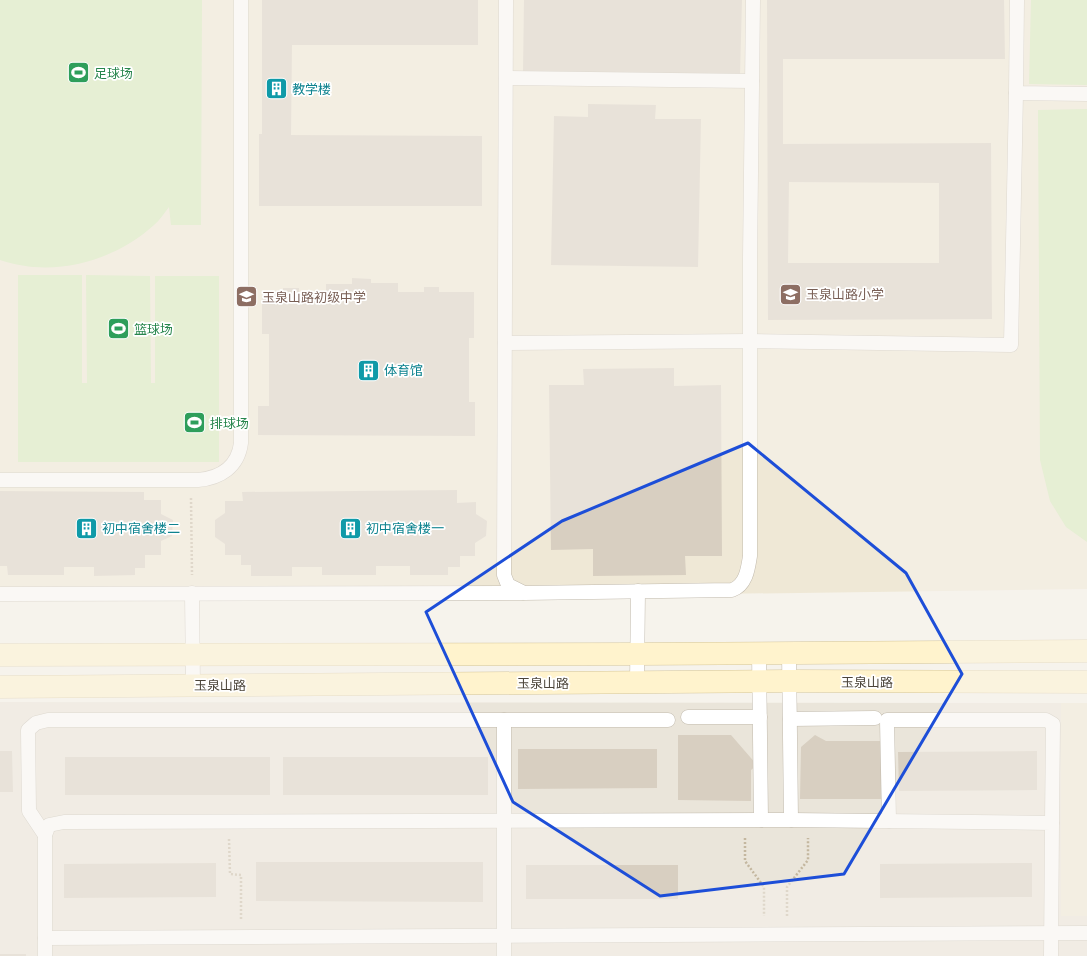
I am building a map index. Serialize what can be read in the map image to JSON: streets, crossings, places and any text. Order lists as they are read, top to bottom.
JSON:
{
  "streets": {
    "street": ["玉泉山路"]
  },
  "places": {
    "sports": ["足球场", "篮球场", "排球场"],
    "building": [
      "教学楼",
      "体育馆",
      "初中宿舍楼二",
      "初中宿舍楼一"
    ],
    "school or university": ["玉泉山路小学", "玉泉山路初级中学"]
  }
}
